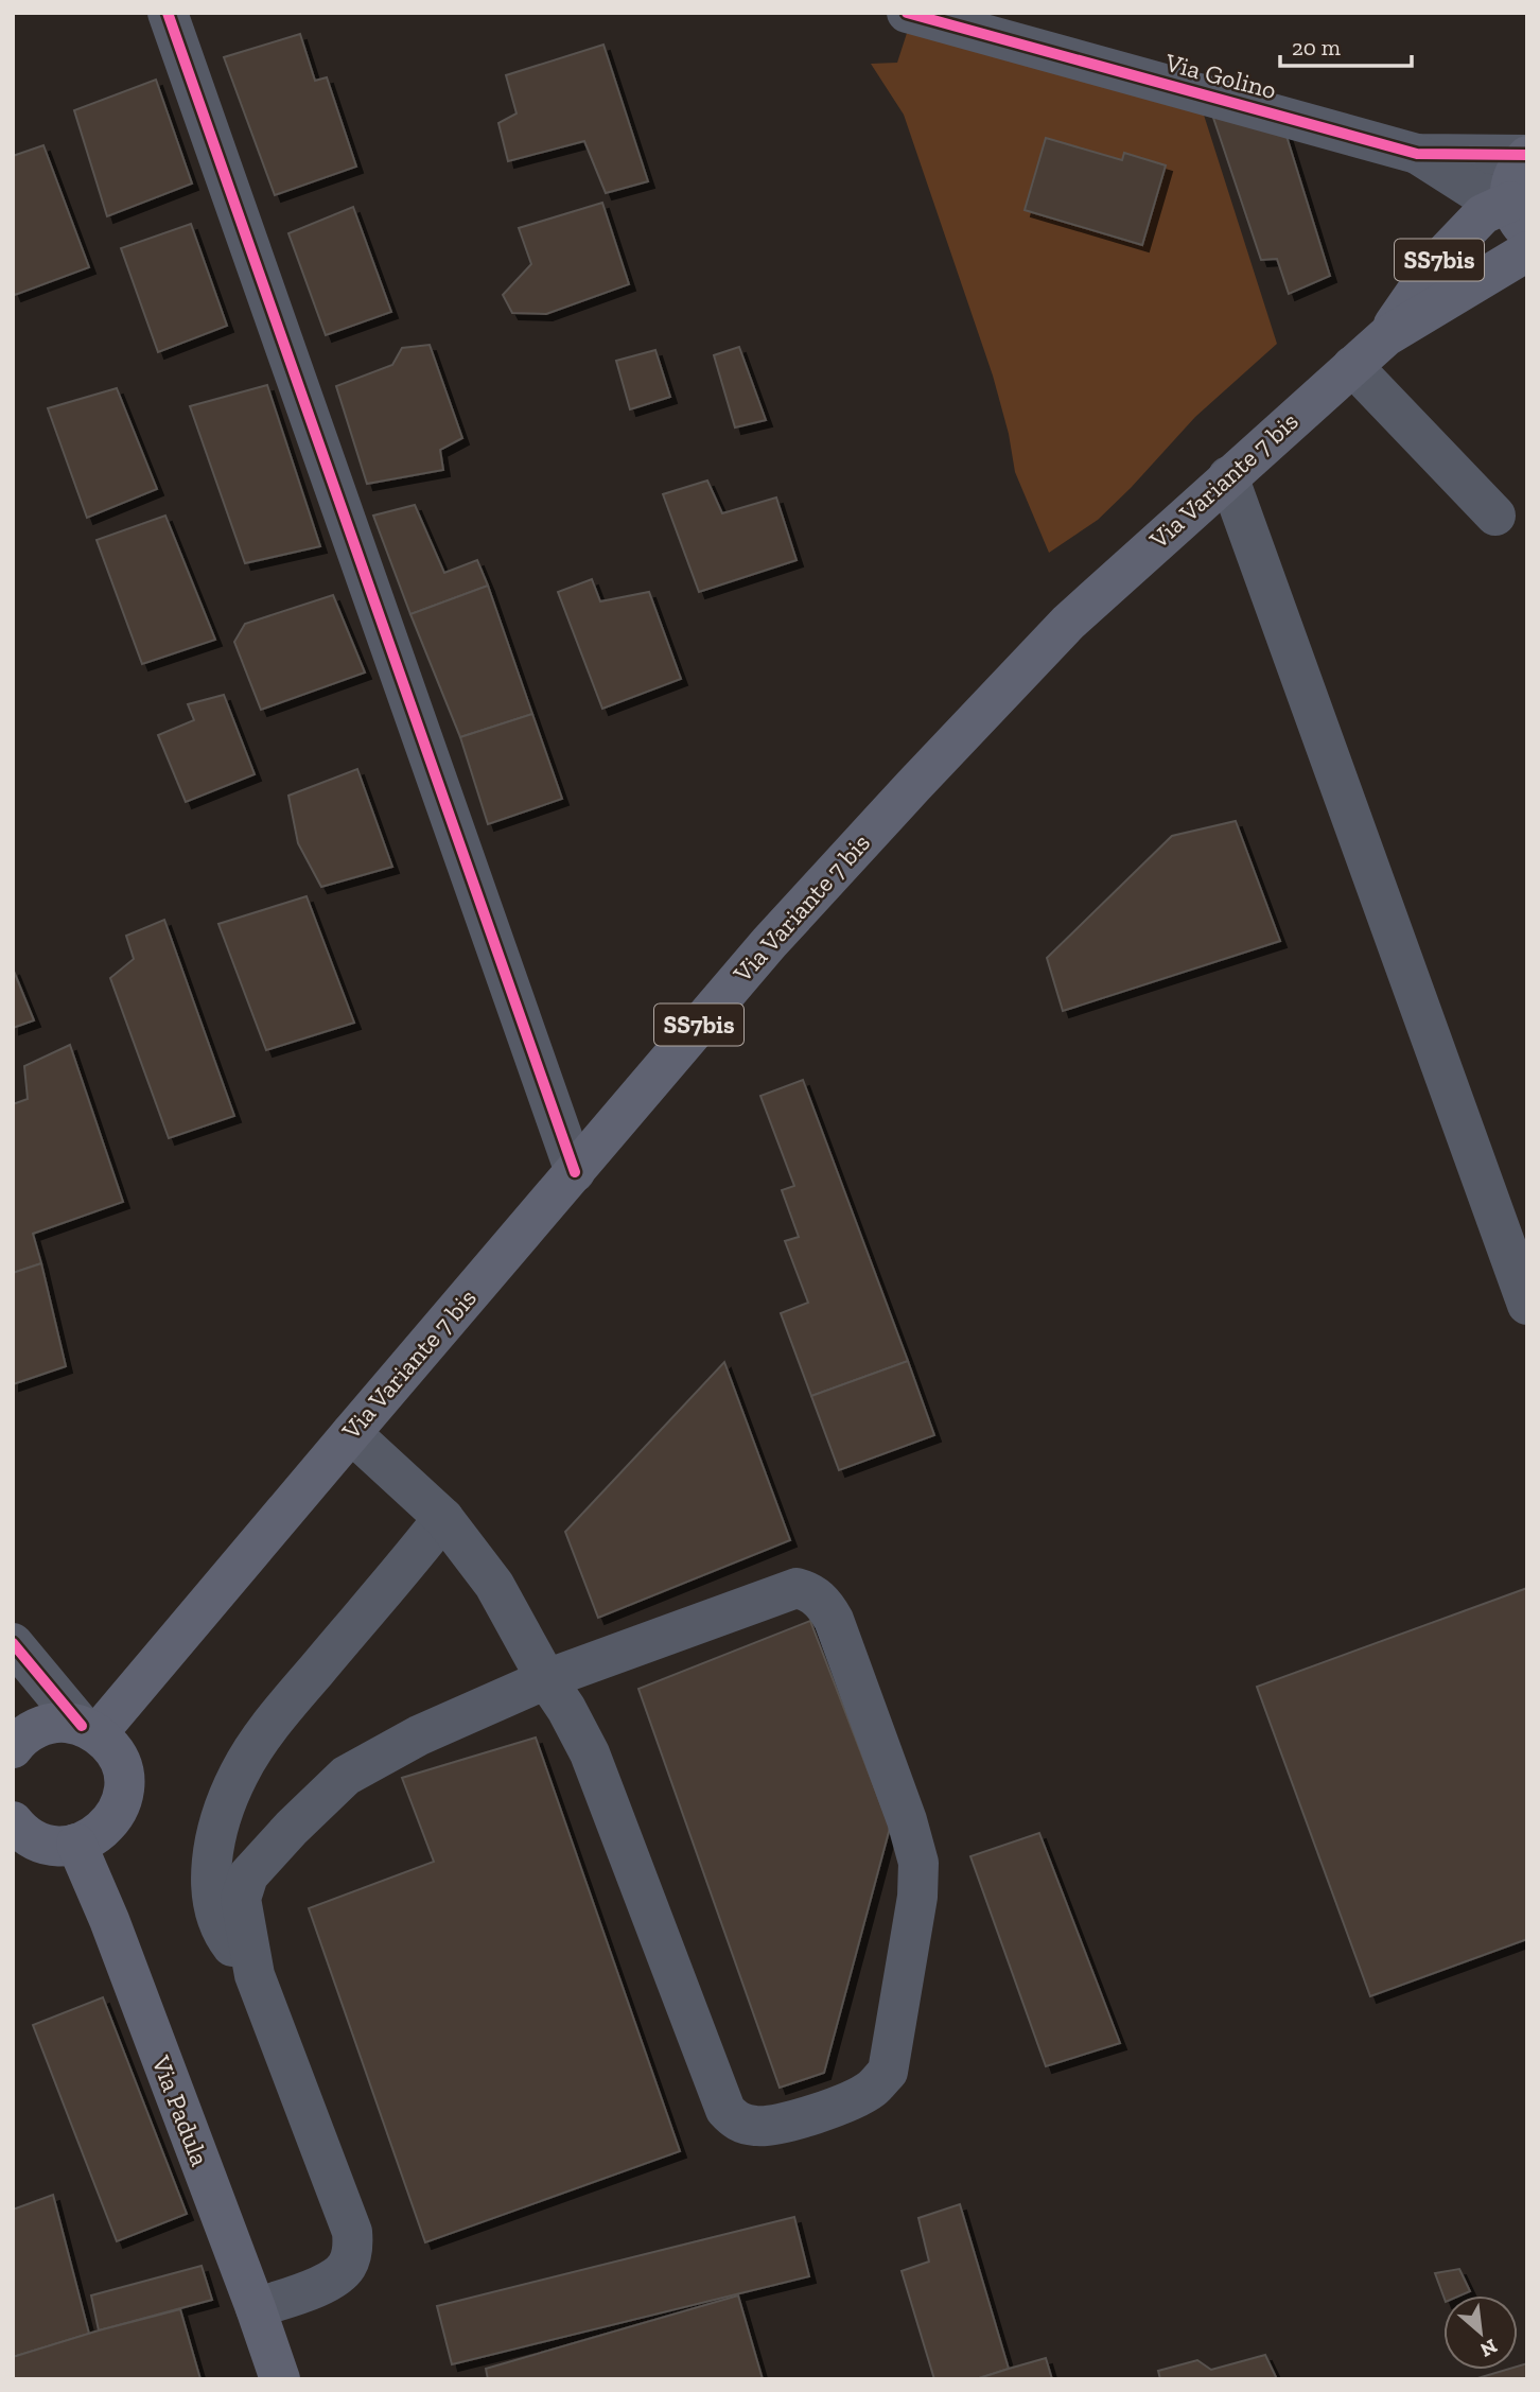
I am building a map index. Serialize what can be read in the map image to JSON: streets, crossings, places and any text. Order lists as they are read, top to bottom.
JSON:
{
  "streets": {
    "main road": ["SS7bis", "Via Variante 7 bis", "Via Padula"],
    "street": ["Via Golino"]
  },
  "crossings": [
    ["Via Golino", "Via Variante 7 bis"]
  ],
  "scale_bar": "20 m",
  "north": "bottom right"
}
